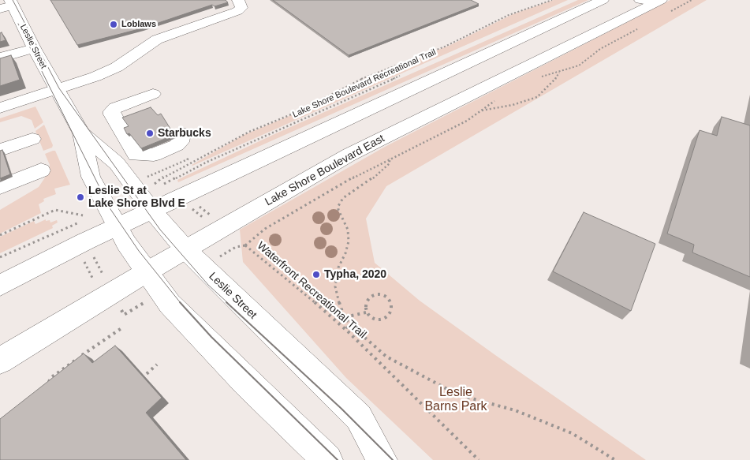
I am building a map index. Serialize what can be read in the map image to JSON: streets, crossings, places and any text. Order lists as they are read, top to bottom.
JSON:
{
  "streets": {
    "main road": ["Leslie Street", "Lake Shore Boulevard East"],
    "path": ["Lake Shore Boulevard Recreational Trail", "Waterfront Recreational Trail"]
  },
  "crossings": [
    ["Leslie Street", "Lake Shore Boulevard East"]
  ],
  "parks": ["Leslie Barns Park"],
  "places": [
    "Loblaws",
    "Starbucks",
    "Leslie St at Lake Shore Blvd E",
    "Typha, 2020"
  ]
}
